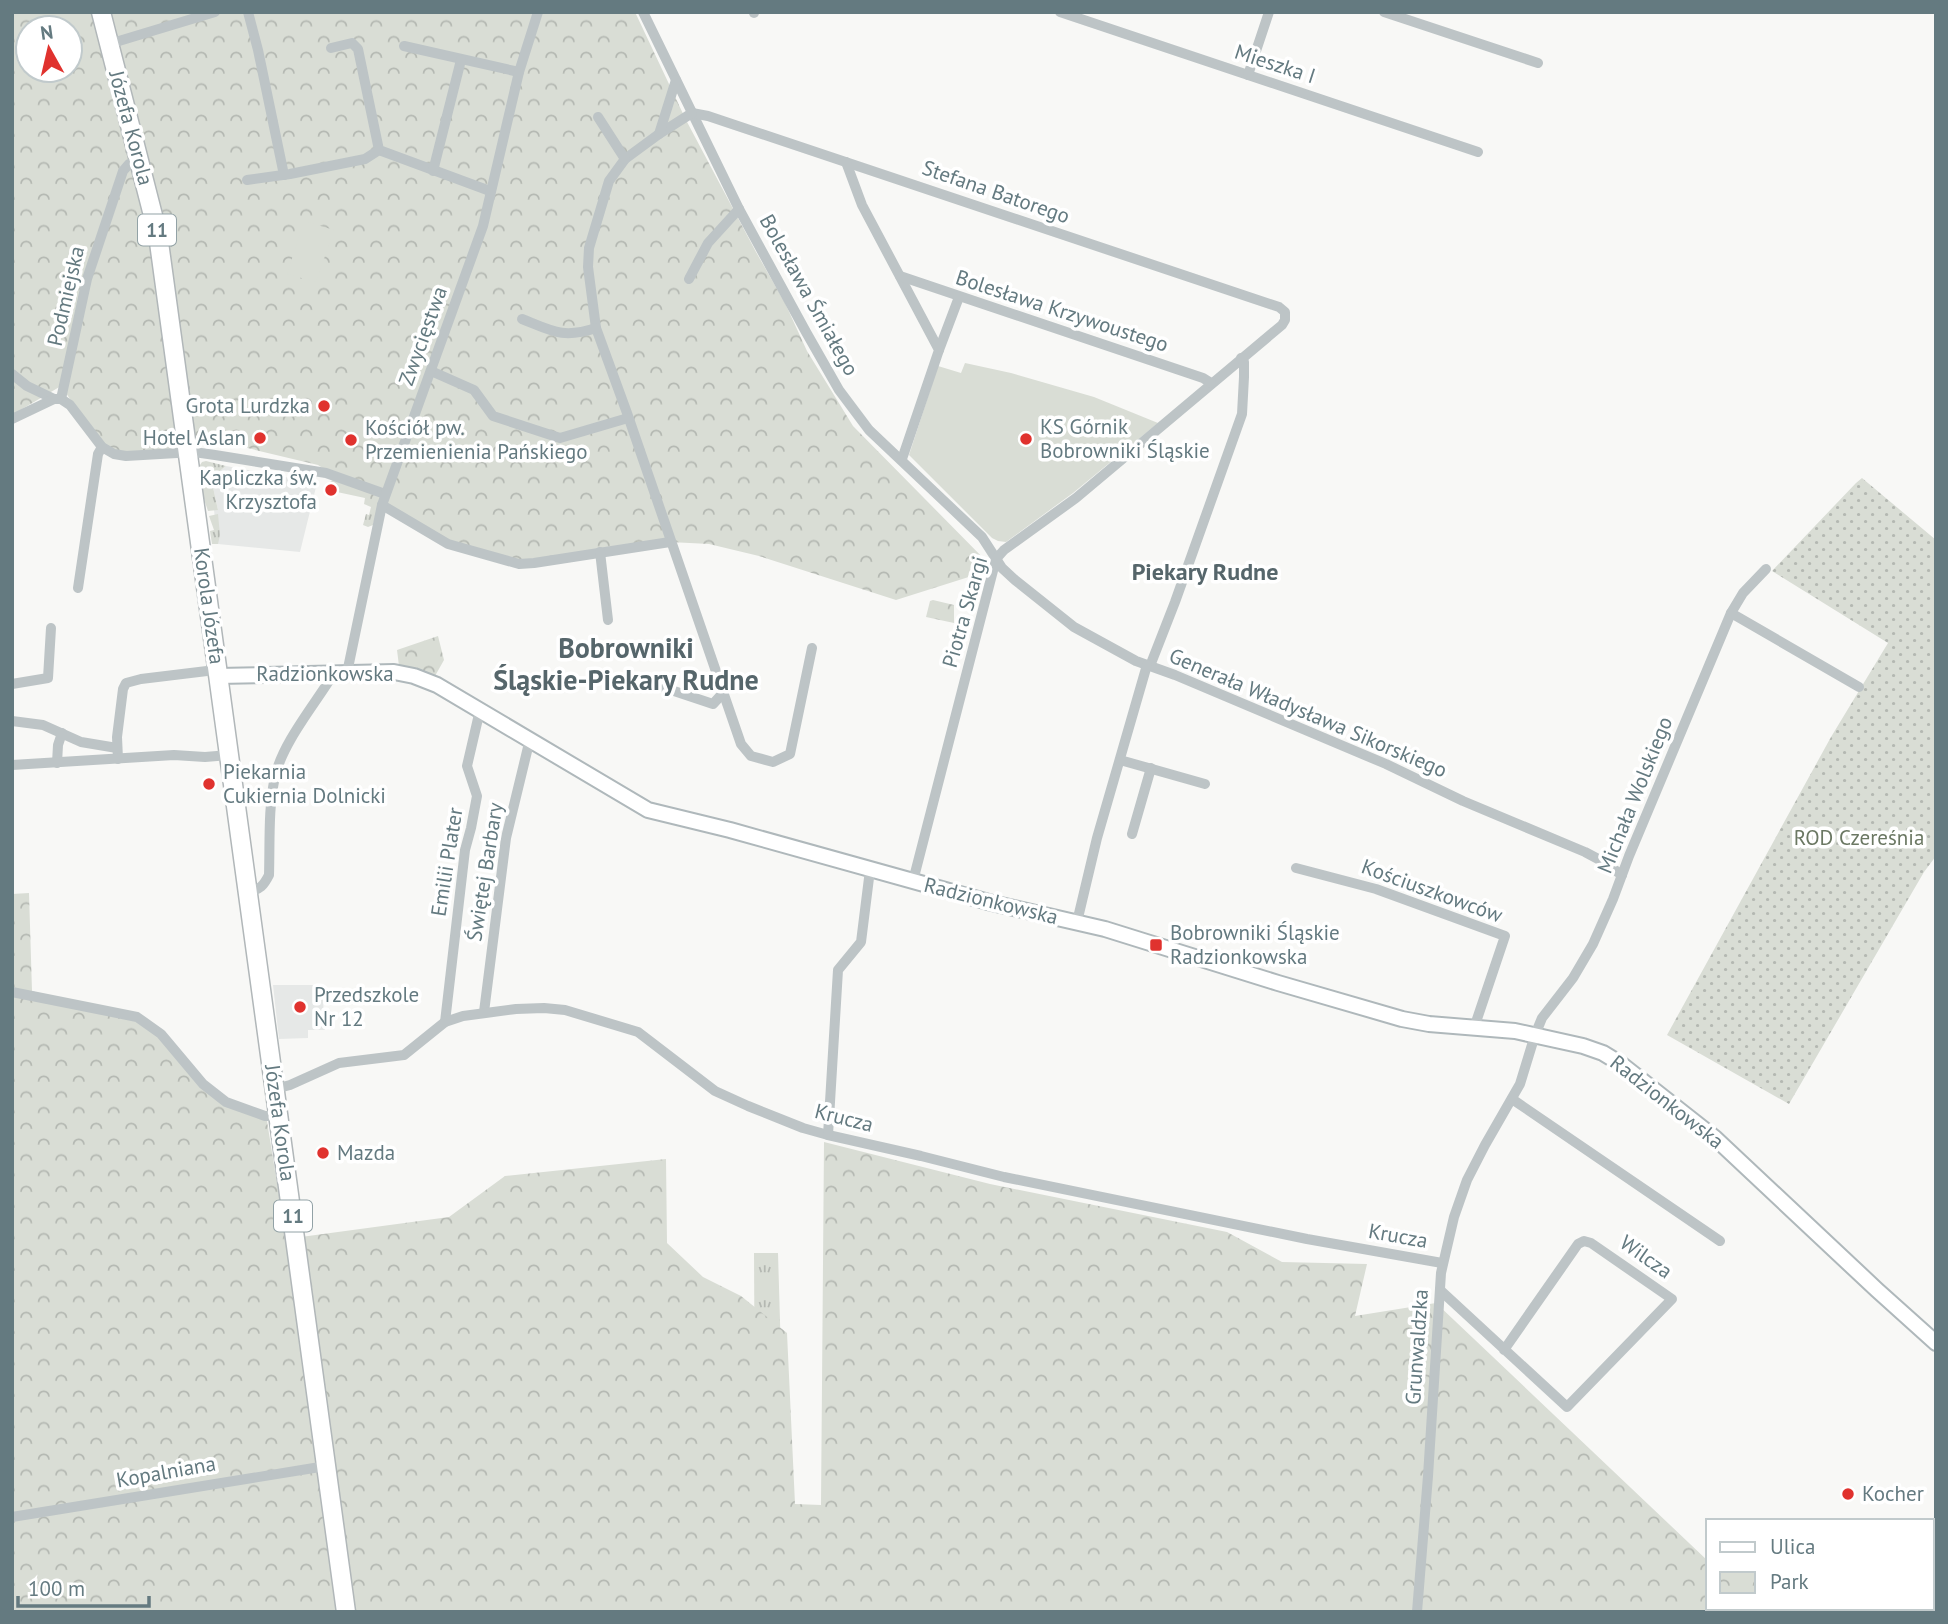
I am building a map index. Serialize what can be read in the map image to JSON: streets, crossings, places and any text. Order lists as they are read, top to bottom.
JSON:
{
  "streets": {
    "highway": ["Józefa Korola", "11", "Korola Józefa"],
    "street": [
      "Mieszka I",
      "Stefana Batorego",
      "Bolesława Śmiałego",
      "Podmiejska",
      "Bolesława Krzywoustego",
      "Zwycięstwa",
      "Piotra Skargi",
      "Radzionkowska",
      "Generała Władysława Sikorskiego",
      "Michała Wolskiego",
      "Emilii Plater",
      "Świętej Barbary",
      "Kościuszkowców",
      "Krucza",
      "Wilcza",
      "Grunwaldzka",
      "Kopalniana"
    ]
  },
  "crossings": [
    ["Józefa Korola", "Podmiejska"],
    ["Józefa Korola", "Korola Józefa"],
    ["Józefa Korola", "Radzionkowska"],
    ["Józefa Korola", "Krucza"],
    ["Józefa Korola", "Kopalniana"],
    ["Stefana Batorego", "Bolesława Śmiałego"],
    ["Stefana Batorego", "Piotra Skargi"],
    ["Bolesława Śmiałego", "Piotra Skargi"],
    ["Bolesława Śmiałego", "Generała Władysława Sikorskiego"],
    ["Bolesława Krzywoustego", "Piotra Skargi"],
    ["Zwycięstwa", "Radzionkowska"],
    ["Korola Józefa", "Radzionkowska"],
    ["Piotra Skargi", "Radzionkowska"],
    ["Piotra Skargi", "Generała Władysława Sikorskiego"],
    ["Radzionkowska", "Michała Wolskiego"],
    ["Radzionkowska", "Emilii Plater"],
    ["Radzionkowska", "Świętej Barbary"],
    ["Radzionkowska", "Kościuszkowców"],
    ["Radzionkowska", "Grunwaldzka"],
    ["Generała Władysława Sikorskiego", "Michała Wolskiego"],
    ["Michała Wolskiego", "Grunwaldzka"],
    ["Emilii Plater", "Krucza"],
    ["Świętej Barbary", "Krucza"],
    ["Krucza", "Grunwaldzka"]
  ],
  "districts": ["Piekary Rudne", "Bobrowniki Śląskie-Piekary Rudne"],
  "parks": ["ROD Czereśnia"],
  "places": {
    "other": [
      "Grota Lurdzka",
      "Hotel Aslan",
      "KS Górnik Bobrowniki Śląskie",
      "Kościół pw. Przemienienia Pańskiego",
      "Kapliczka św. Krzysztofa",
      "Piekarnia Cukiernia Dolnicki",
      "Przedszkole Nr 12",
      "Mazda",
      "Kocher"
    ],
    "transit": ["Bobrowniki Śląskie Radzionkowska"]
  },
  "legend": ["Ulica", "Park"],
  "scale_bar": "100 m",
  "north": "top"
}
